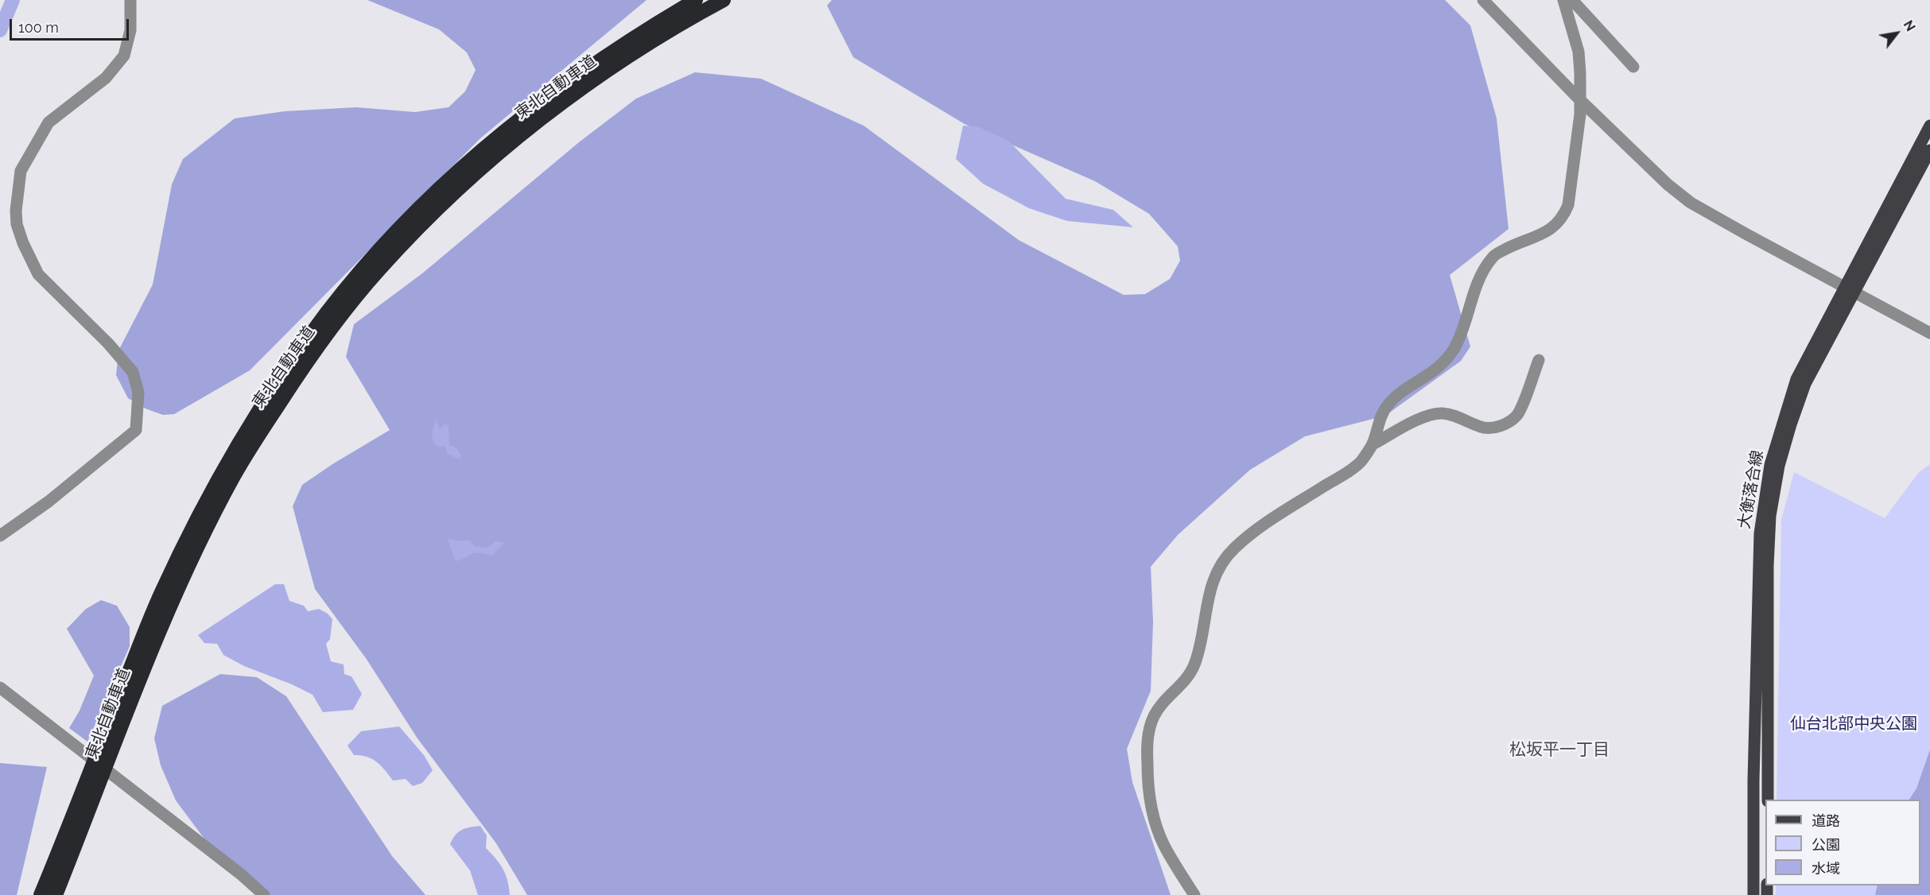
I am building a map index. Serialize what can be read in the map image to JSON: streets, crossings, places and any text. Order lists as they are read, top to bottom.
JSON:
{
  "streets": {
    "highway": ["東北自動車道"],
    "main road": ["大衡落合線"]
  },
  "districts": ["松坂平一丁目"],
  "parks": ["仙台北部中央公園"],
  "legend": ["道路", "公園", "水域"],
  "scale_bar": "100 m",
  "north": "top right"
}
